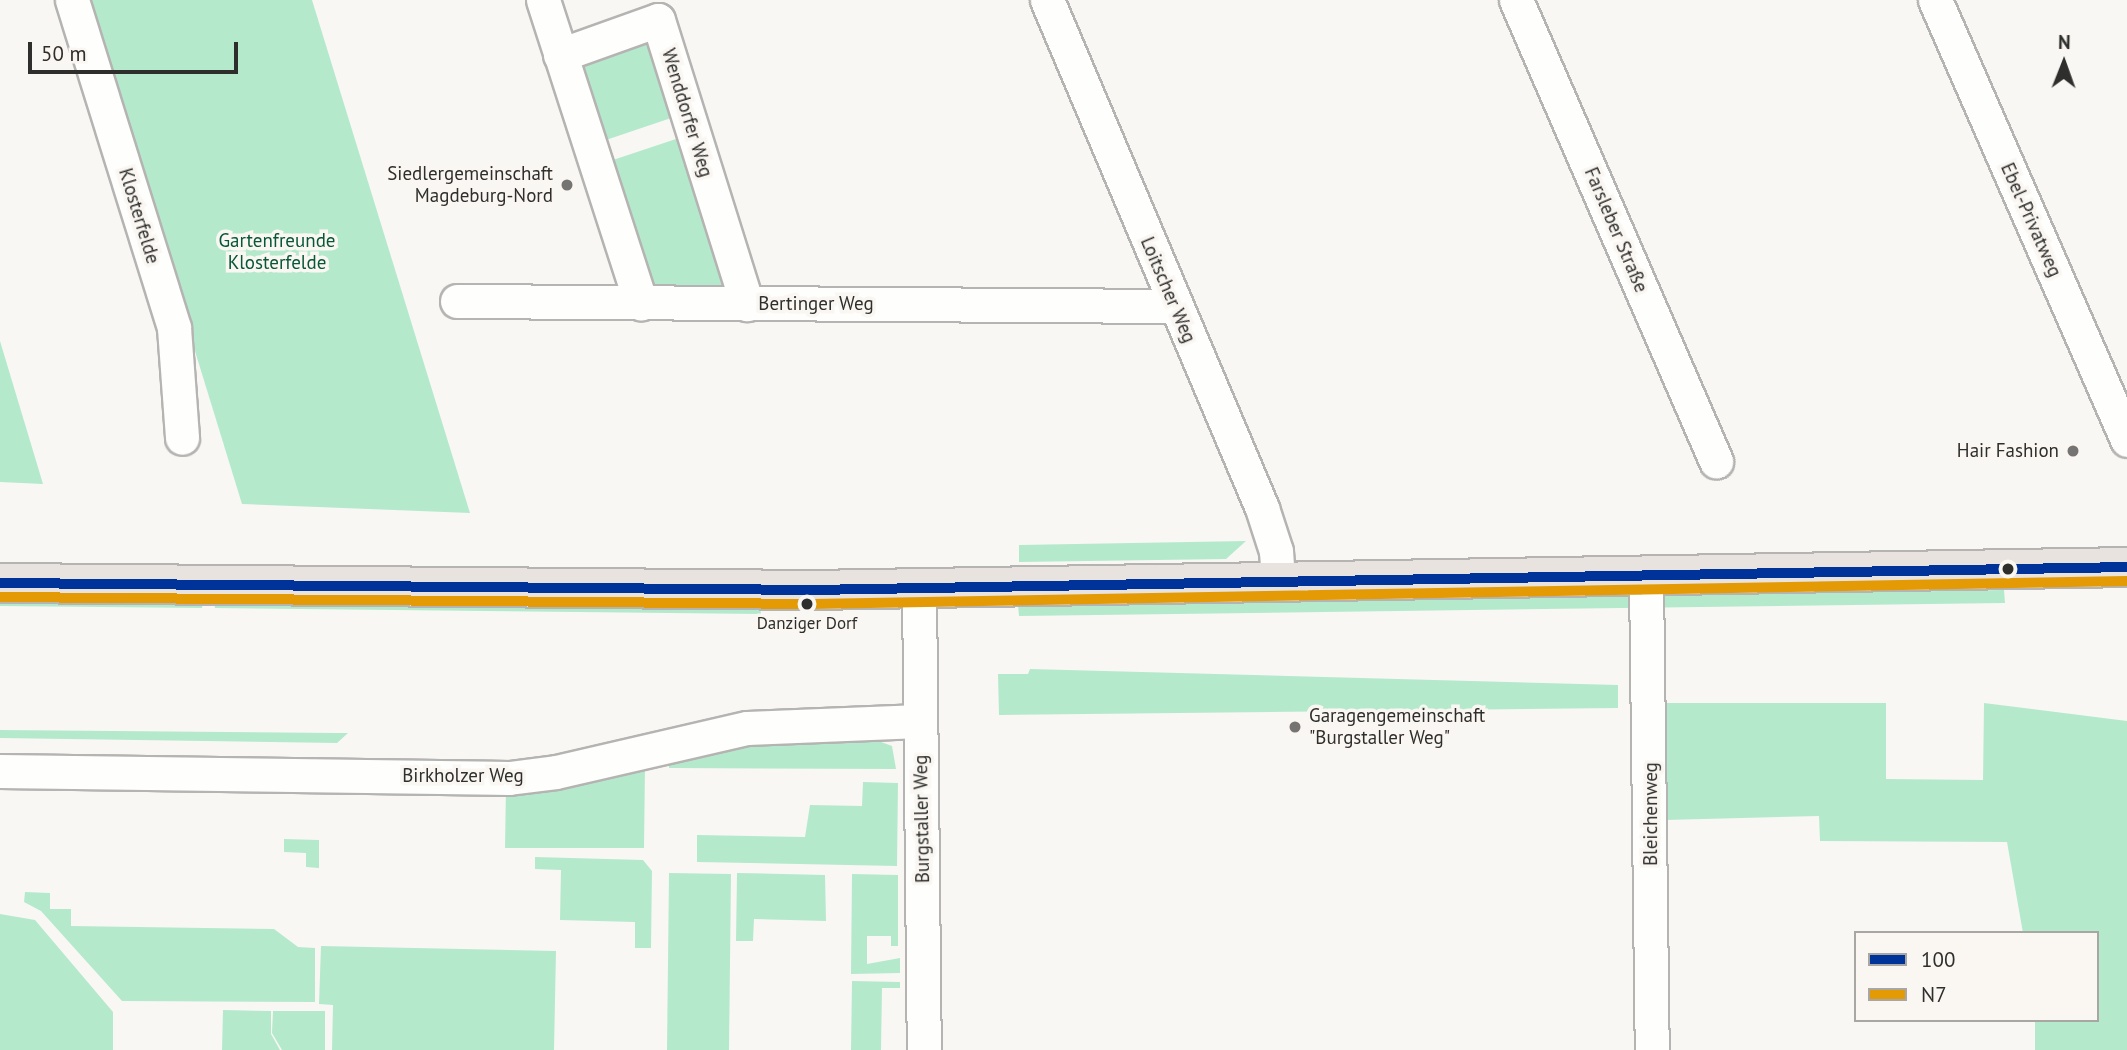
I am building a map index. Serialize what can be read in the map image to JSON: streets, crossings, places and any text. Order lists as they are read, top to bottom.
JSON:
{
  "streets": {
    "street": [
      "Wenddorfer Weg",
      "Klosterfelde",
      "Ebel-Privatweg",
      "Farsleber Straße",
      "Loitscher Weg",
      "Bertinger Weg",
      "Birkholzer Weg",
      "Bleichenweg",
      "Burgstaller Weg"
    ]
  },
  "crossings": [
    ["Wenddorfer Weg", "Bertinger Weg"],
    ["Loitscher Weg", "Bertinger Weg"],
    ["Birkholzer Weg", "Burgstaller Weg"]
  ],
  "parks": ["Gartenfreunde Klosterfelde"],
  "places": [
    "Siedlergemeinschaft Magdeburg-Nord",
    "Hair Fashion",
    "Danziger Dorf",
    "Garagengemeinschaft \"Burgstaller Weg\""
  ],
  "lines": ["transit line 100", "transit line N7"],
  "legend": ["100", "N7"],
  "scale_bar": "50 m",
  "north": "top"
}
